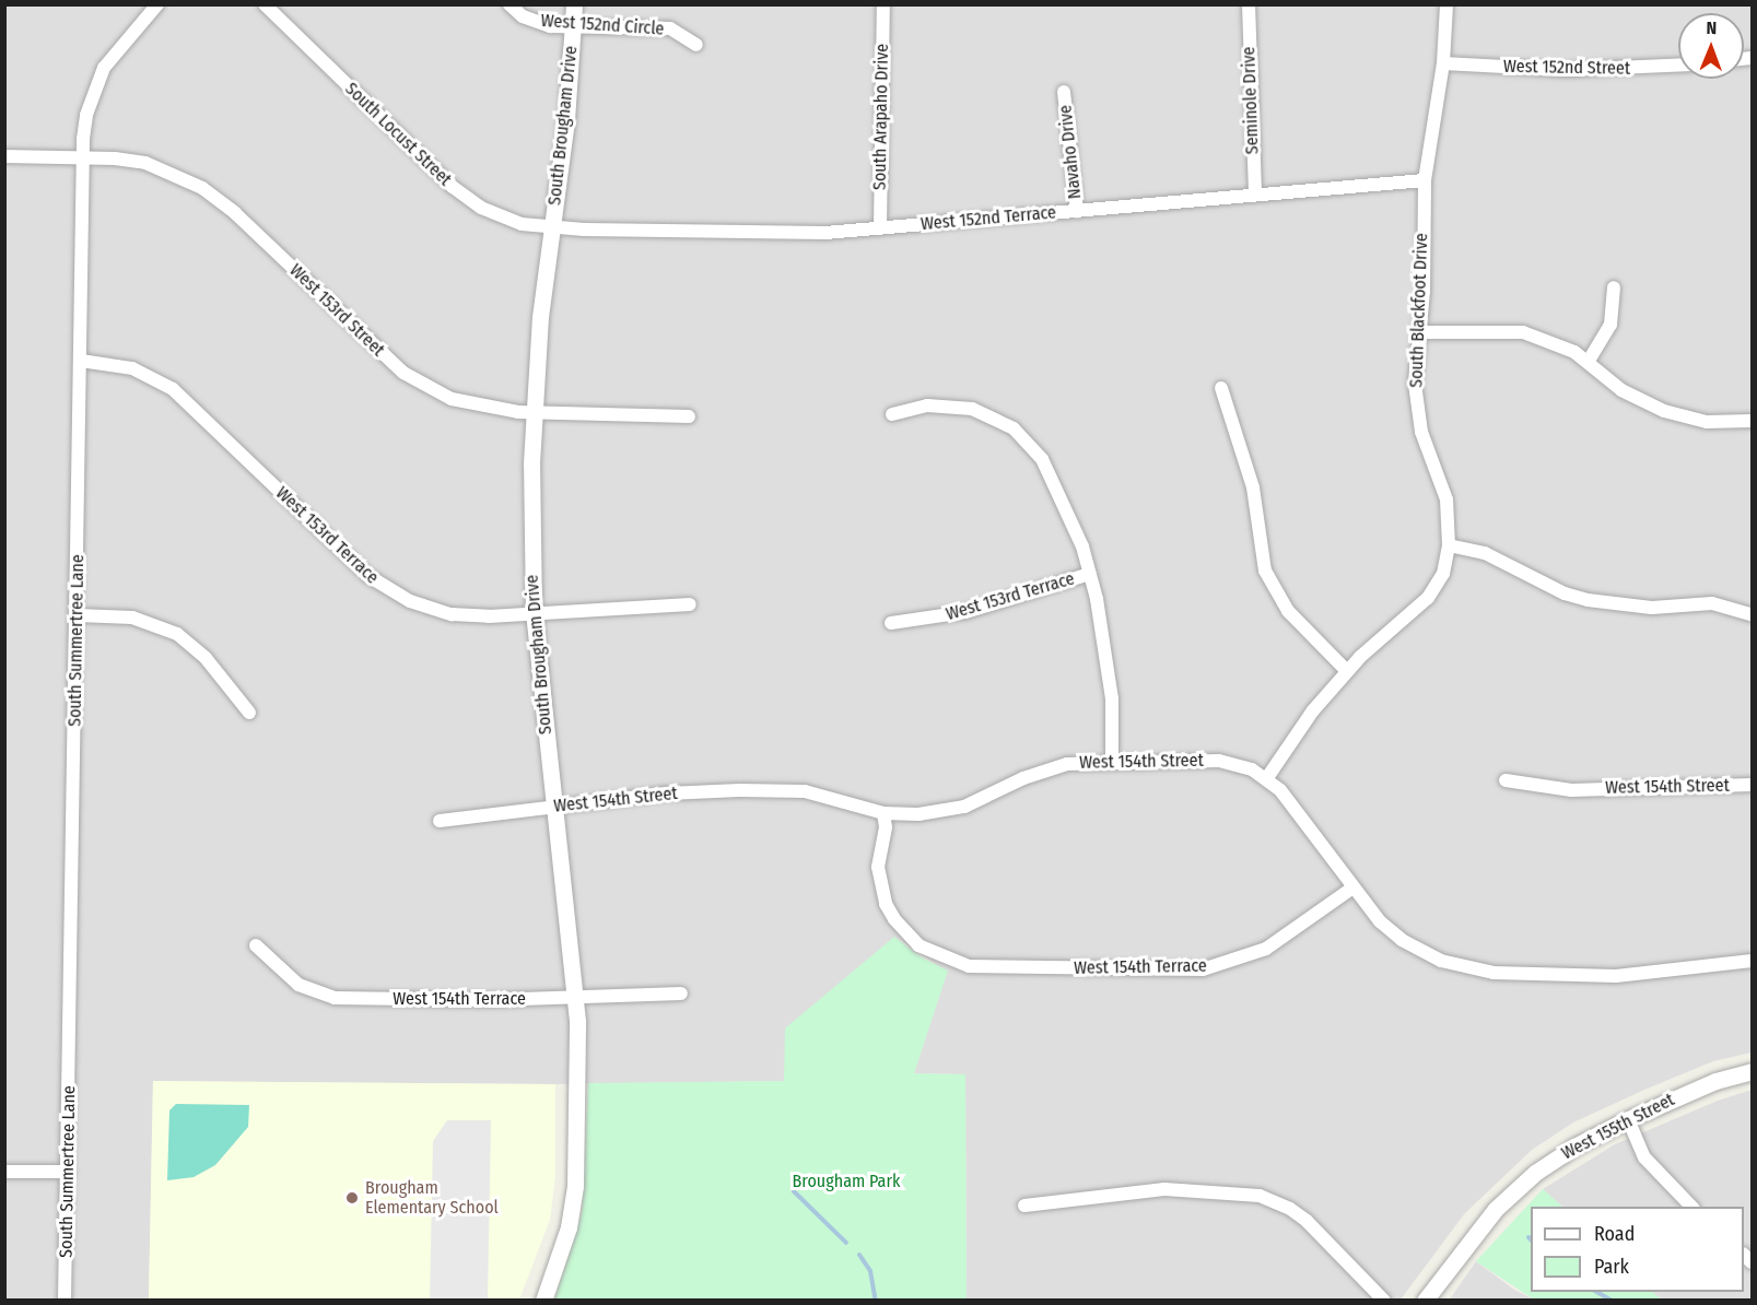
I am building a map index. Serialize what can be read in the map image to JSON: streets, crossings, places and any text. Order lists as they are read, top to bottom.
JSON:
{
  "streets": {
    "street": [
      "West 152nd Circle",
      "West 152nd Street",
      "Seminole Drive",
      "South Arapaho Drive",
      "South Brougham Drive",
      "South Locust Street",
      "Navaho Drive",
      "West 152nd Terrace",
      "West 153rd Street",
      "South Blackfoot Drive",
      "West 153rd Terrace",
      "South Summertree Lane",
      "West 154th Street",
      "West 154th Terrace",
      "West 155th Street"
    ]
  },
  "crossings": [
    ["West 152nd Circle", "South Brougham Drive"],
    ["West 152nd Street", "South Blackfoot Drive"],
    ["Seminole Drive", "West 152nd Terrace"],
    ["South Arapaho Drive", "West 152nd Terrace"],
    ["South Brougham Drive", "South Locust Street"],
    ["South Brougham Drive", "West 152nd Terrace"],
    ["South Brougham Drive", "West 153rd Street"],
    ["South Brougham Drive", "West 153rd Terrace"],
    ["South Brougham Drive", "West 154th Street"],
    ["South Brougham Drive", "West 154th Terrace"],
    ["South Locust Street", "West 152nd Terrace"],
    ["Navaho Drive", "West 152nd Terrace"],
    ["West 152nd Terrace", "South Blackfoot Drive"],
    ["West 153rd Street", "South Summertree Lane"],
    ["South Blackfoot Drive", "West 154th Street"],
    ["West 153rd Terrace", "South Summertree Lane"],
    ["West 154th Street", "West 154th Terrace"]
  ],
  "parks": ["Brougham Park"],
  "places": ["Brougham Elementary School"],
  "legend": ["Road", "Park"],
  "north": "top"
}
